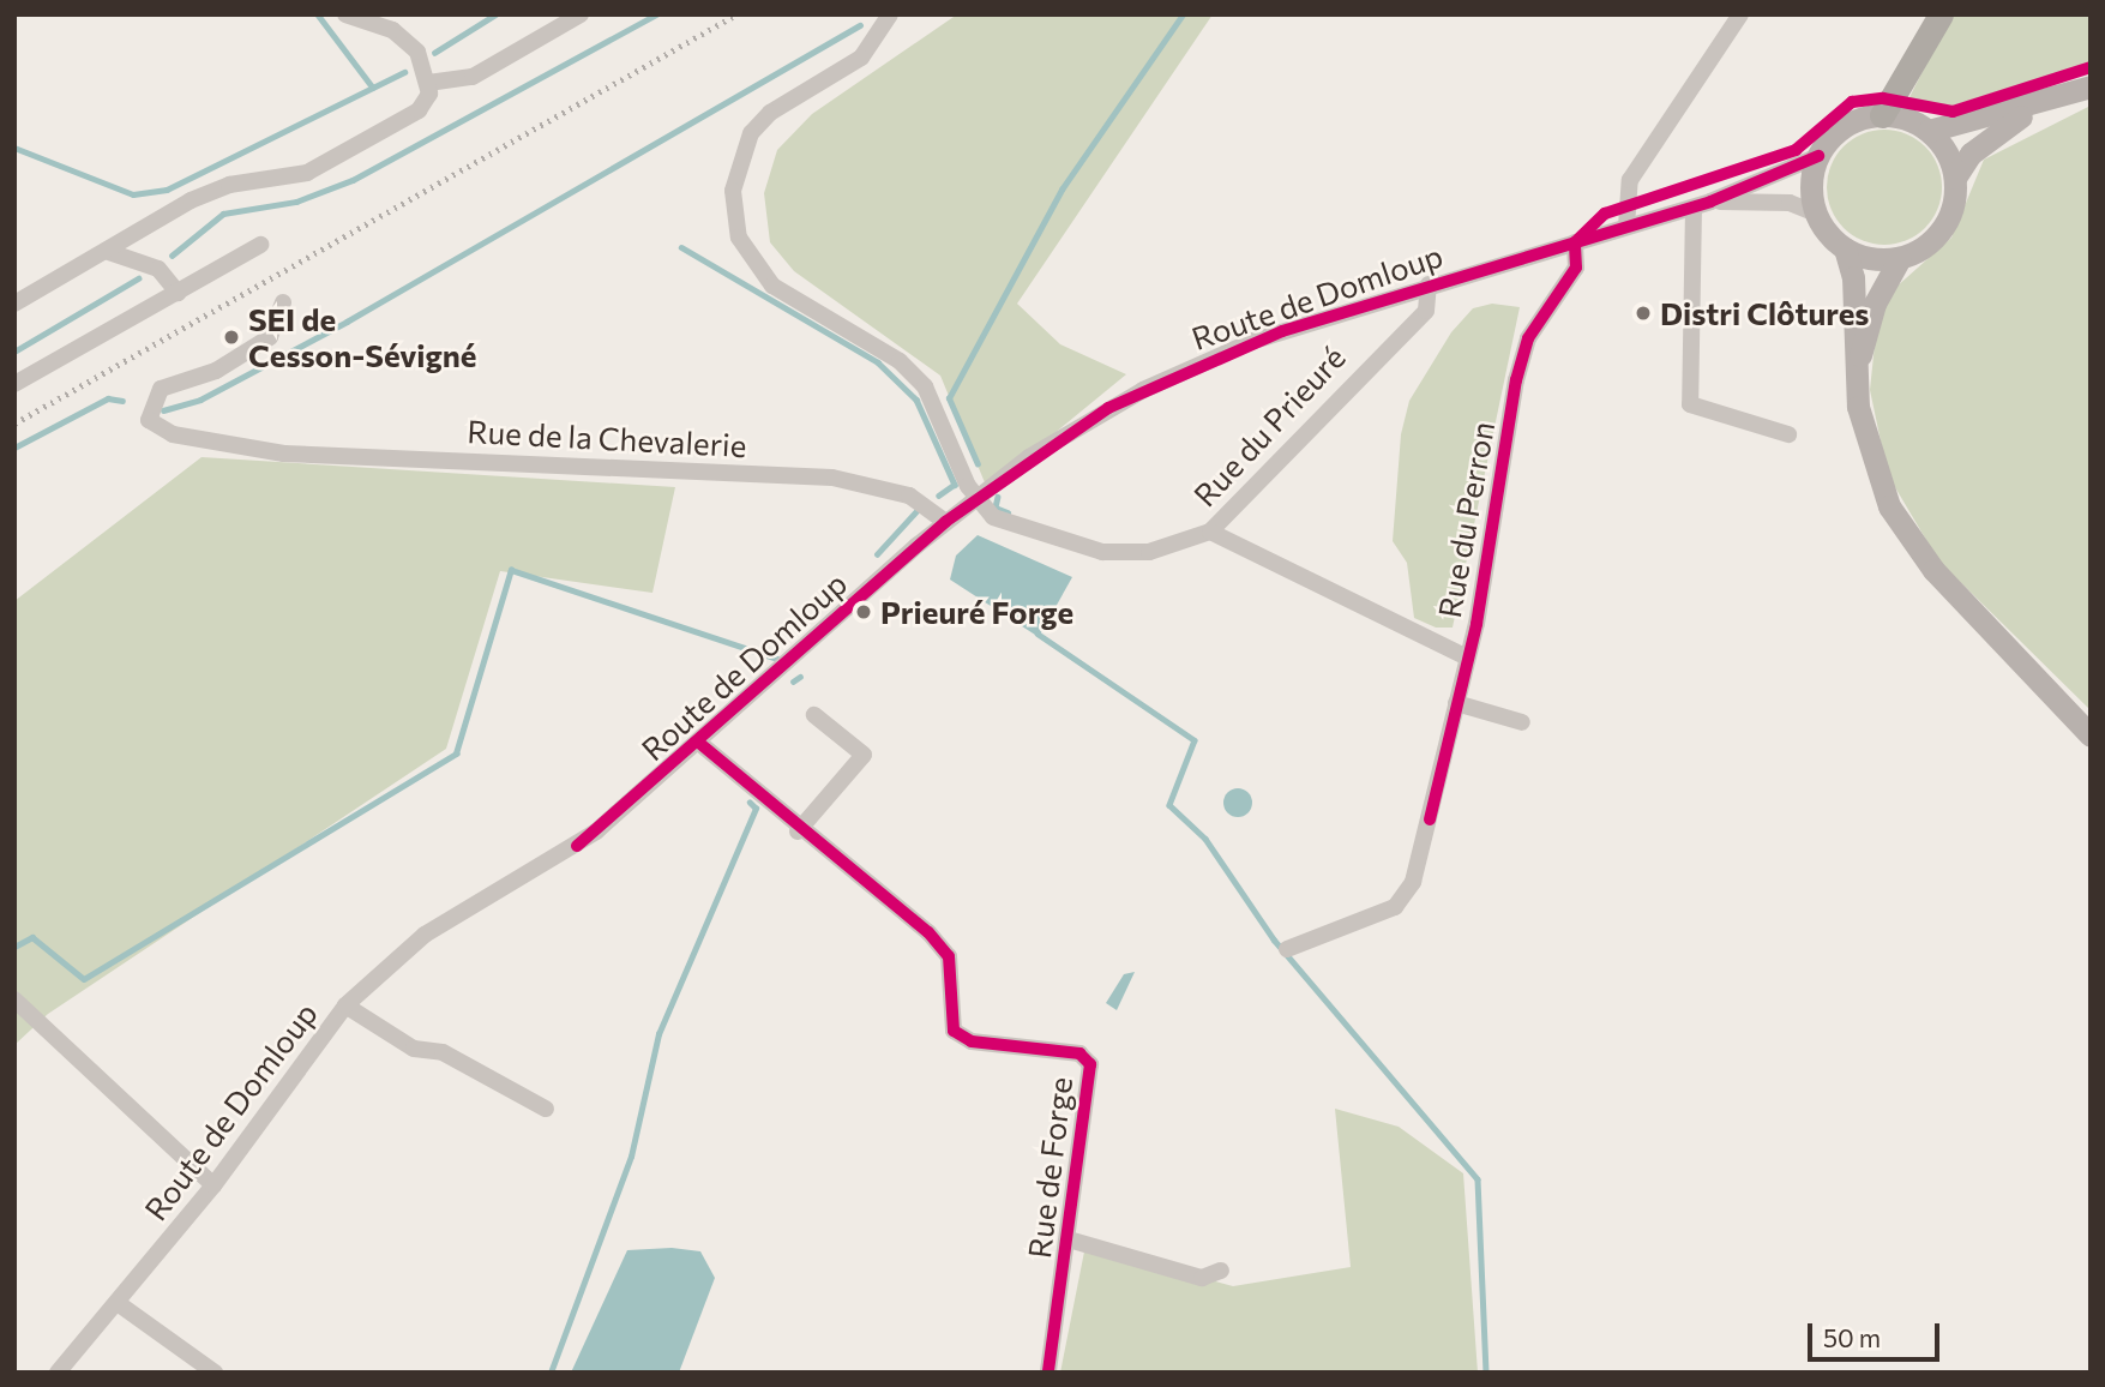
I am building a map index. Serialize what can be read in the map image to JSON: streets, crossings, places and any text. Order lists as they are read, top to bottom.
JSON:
{
  "streets": {
    "street": [
      "Route de Domloup",
      "Rue du Prieuré",
      "Rue de la Chevalerie",
      "Rue du Perron",
      "Rue de Forge"
    ]
  },
  "crossings": [
    ["Route de Domloup", "Rue du Prieuré"],
    ["Route de Domloup", "Rue de la Chevalerie"],
    ["Route de Domloup", "Rue du Perron"],
    ["Route de Domloup", "Rue de Forge"]
  ],
  "places": ["Distri Clôtures", "SEI de Cesson-Sévigné", "Prieuré Forge"],
  "scale_bar": "50 m"
}
